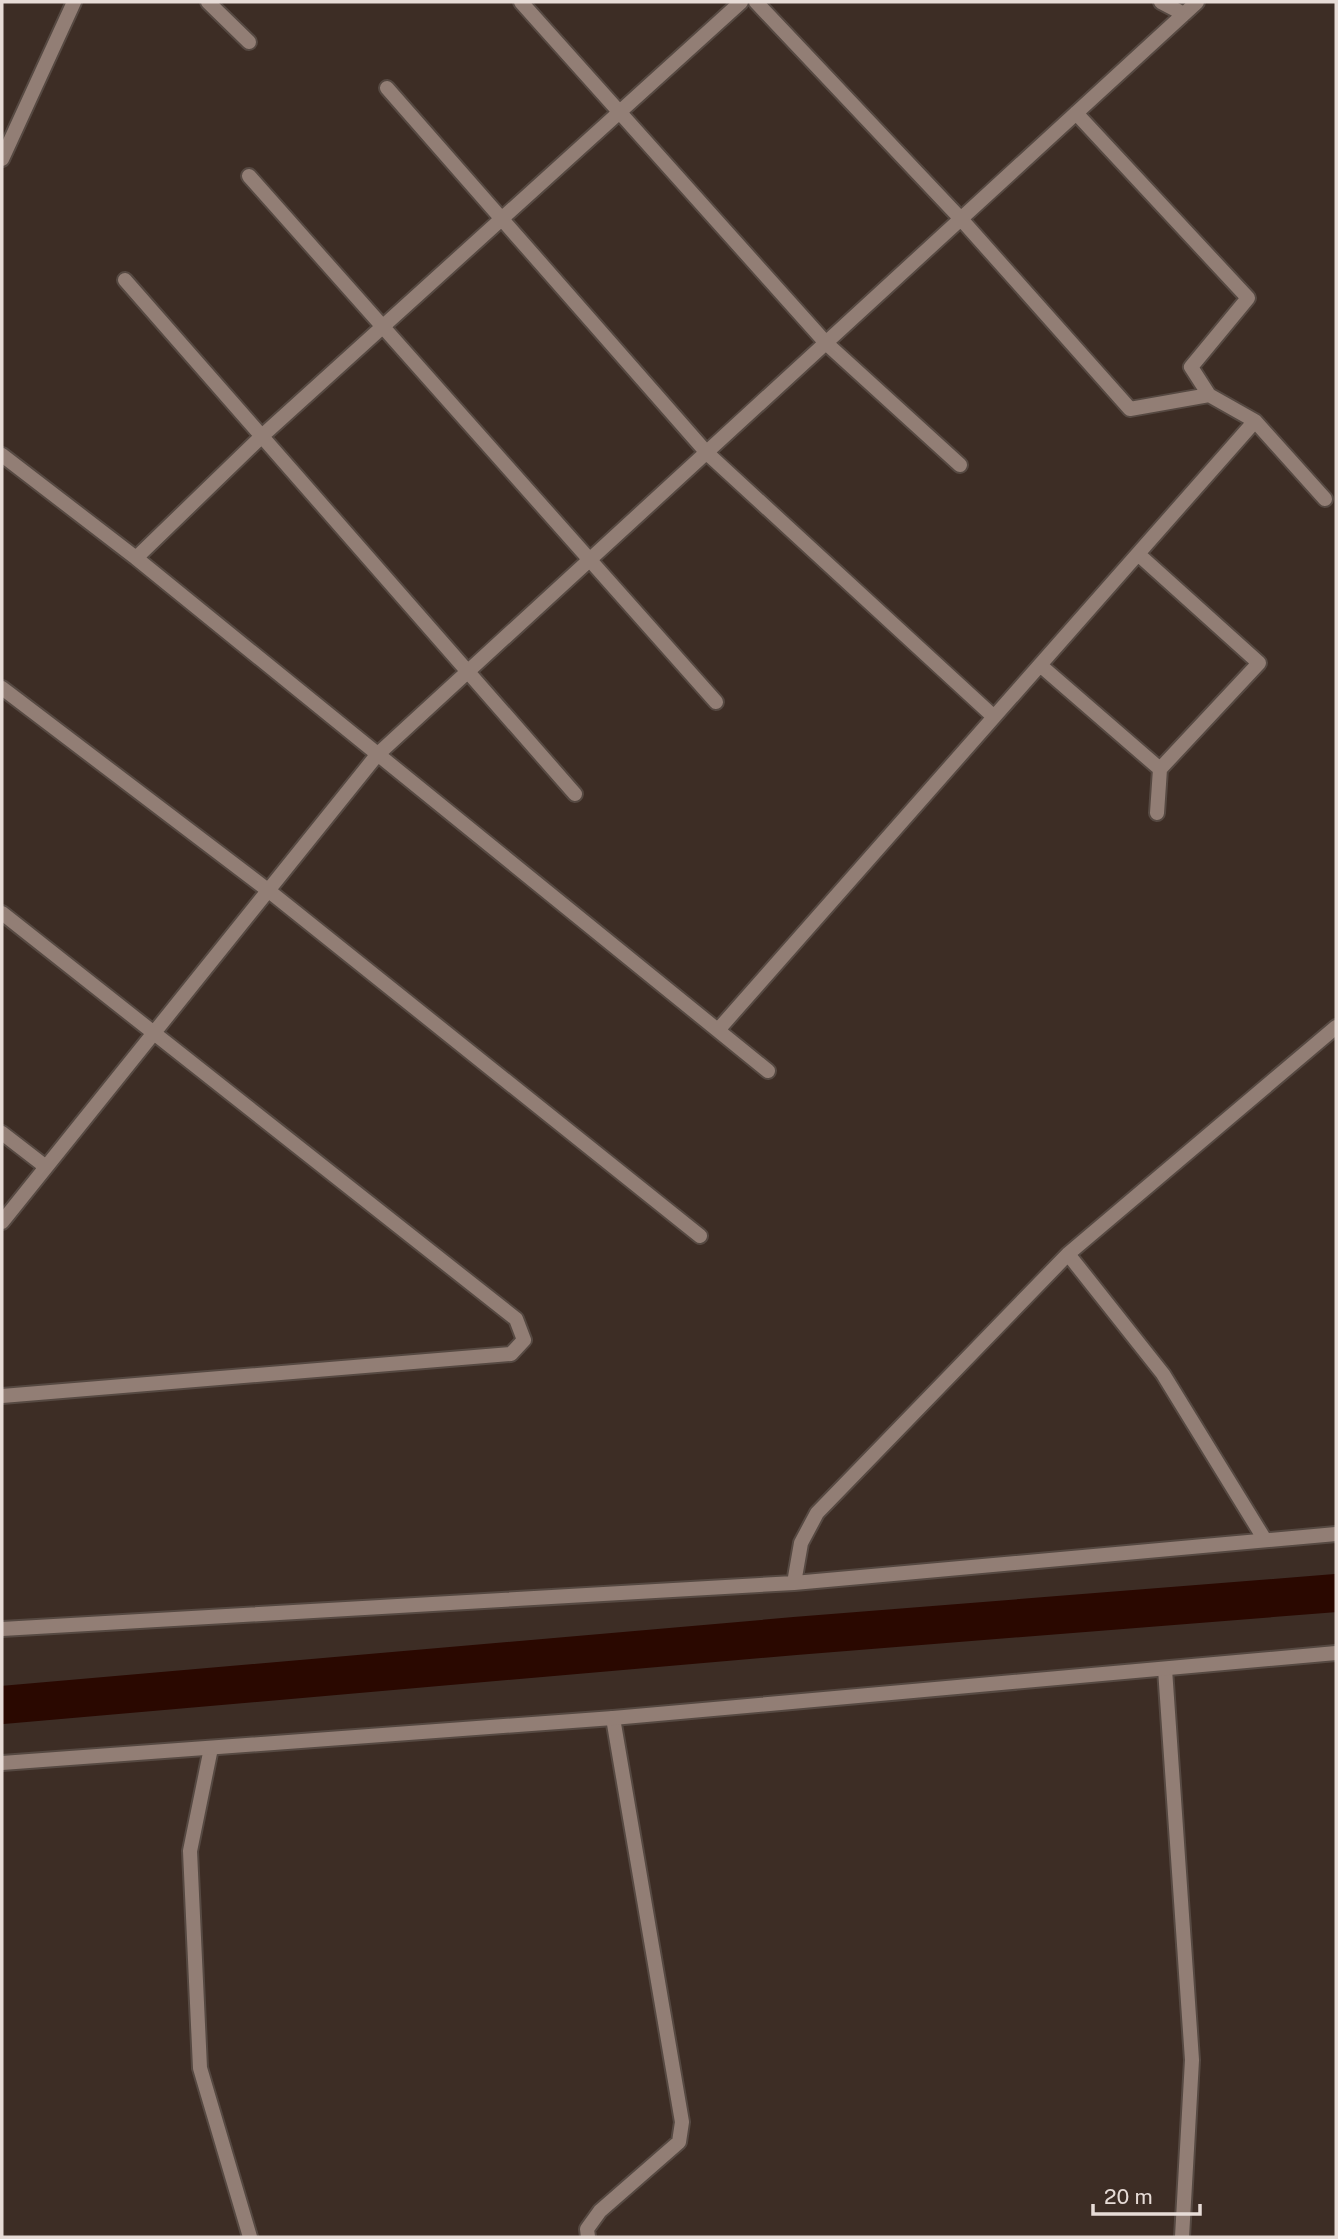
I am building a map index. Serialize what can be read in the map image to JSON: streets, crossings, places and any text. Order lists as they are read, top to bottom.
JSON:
{
  "scale_bar": "20 m"
}
